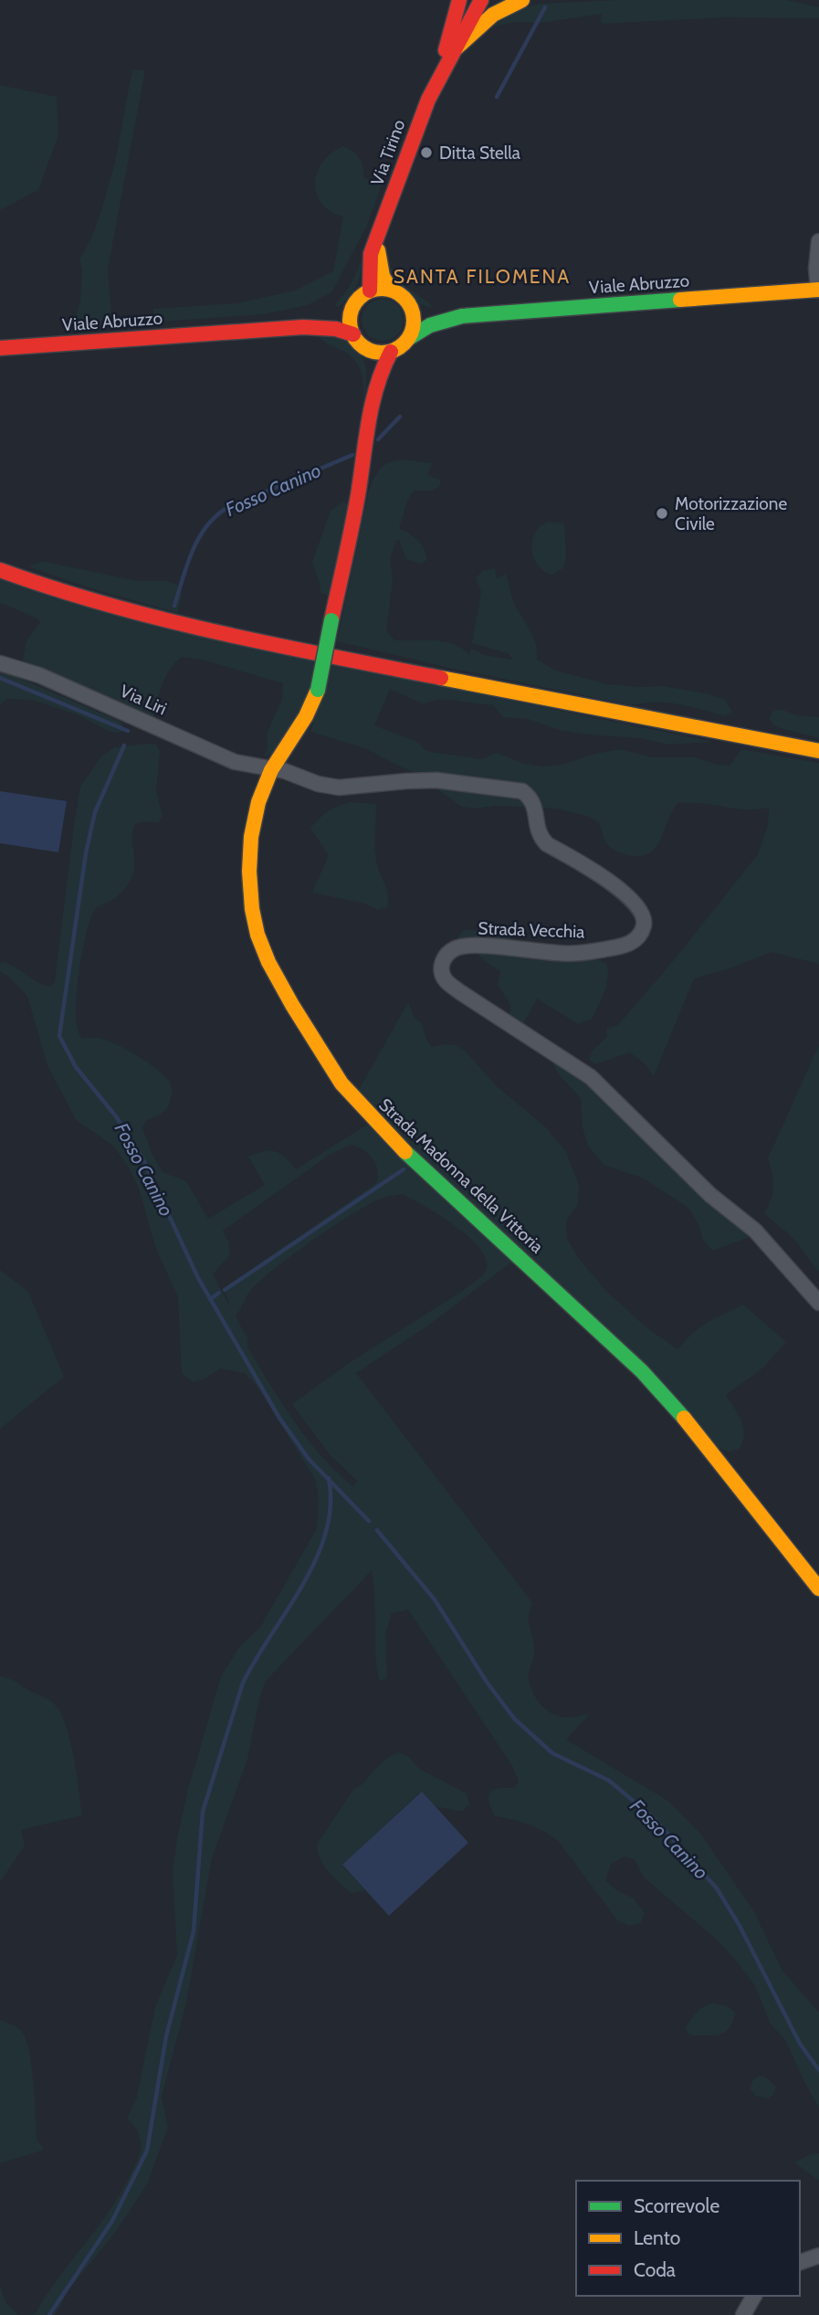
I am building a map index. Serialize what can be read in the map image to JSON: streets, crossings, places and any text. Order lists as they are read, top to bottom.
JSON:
{
  "streets": {
    "main road": ["Via Tirino", "Viale Abruzzo", "Strada Madonna della Vittoria"],
    "street": ["Via Liri", "Strada Vecchia"]
  },
  "crossings": [
    ["Via Tirino", "Viale Abruzzo"],
    ["Via Tirino", "Strada Madonna della Vittoria"],
    ["Viale Abruzzo", "Strada Madonna della Vittoria"],
    ["Via Liri", "Strada Vecchia"],
    ["Via Liri", "Strada Madonna della Vittoria"],
    ["Strada Vecchia", "Strada Madonna della Vittoria"]
  ],
  "districts": ["SANTA FILOMENA"],
  "water": ["Fosso Canino"],
  "places": ["Ditta Stella", "Motorizzazione Civile"],
  "legend": ["Scorrevole", "Lento", "Coda"]
}
